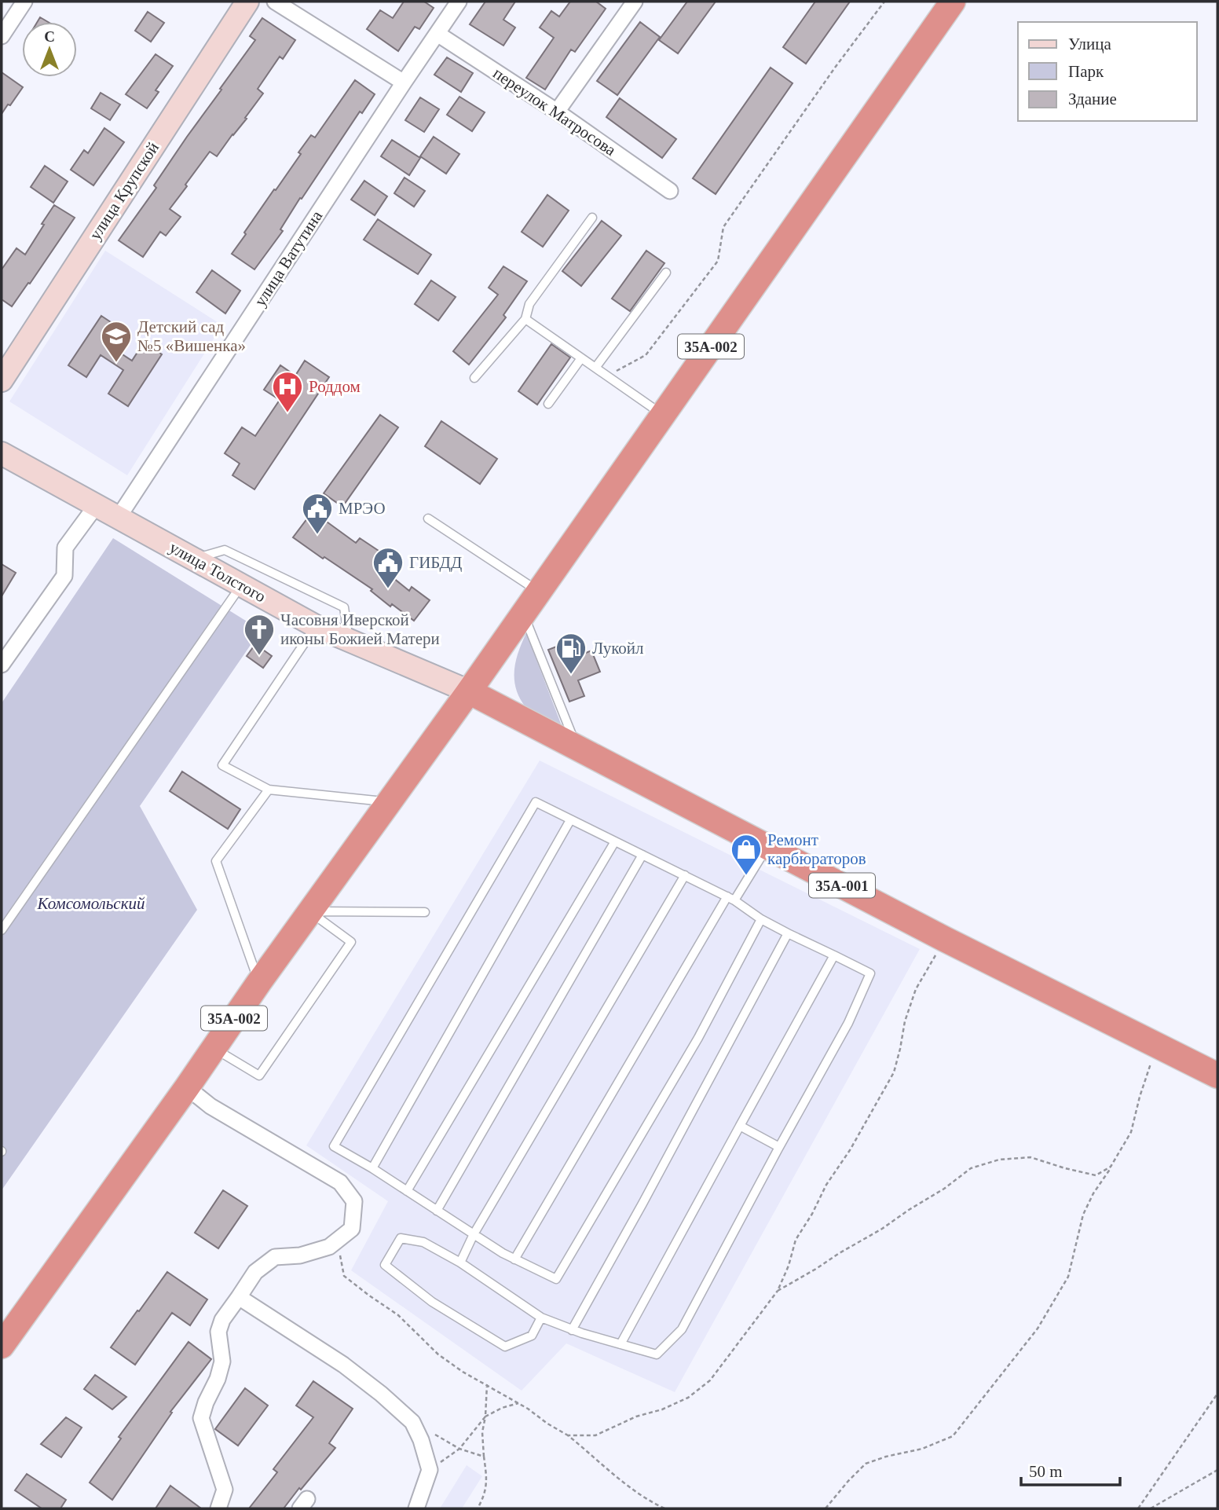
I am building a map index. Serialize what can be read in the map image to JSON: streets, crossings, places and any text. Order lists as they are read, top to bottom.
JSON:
{
  "streets": {
    "highway": ["35А-002", "35А-001"],
    "main road": ["улица Крупской", "улица Толстого"],
    "street": ["переулок Матросова", "улица Ватутина"]
  },
  "crossings": [
    ["переулок Матросова", "улица Ватутина"],
    ["улица Ватутина", "улица Толстого"],
    ["35А-002", "улица Толстого"],
    ["35А-002", "35А-001"],
    ["улица Толстого", "35А-001"]
  ],
  "parks": ["Комсомольский"],
  "places": {
    "school or university": ["Детский сад №5 «Вишенка»"],
    "hospital": ["Роддом"],
    "public building": ["МРЭО", "ГИБДД"],
    "church": ["Часовня Иверской иконы Божией Матери"],
    "fuel station": ["Лукойл"],
    "shop": ["Ремонт карбюраторов"]
  },
  "legend": ["Улица", "Парк", "Здание"],
  "scale_bar": "50 m",
  "north": "top"
}
